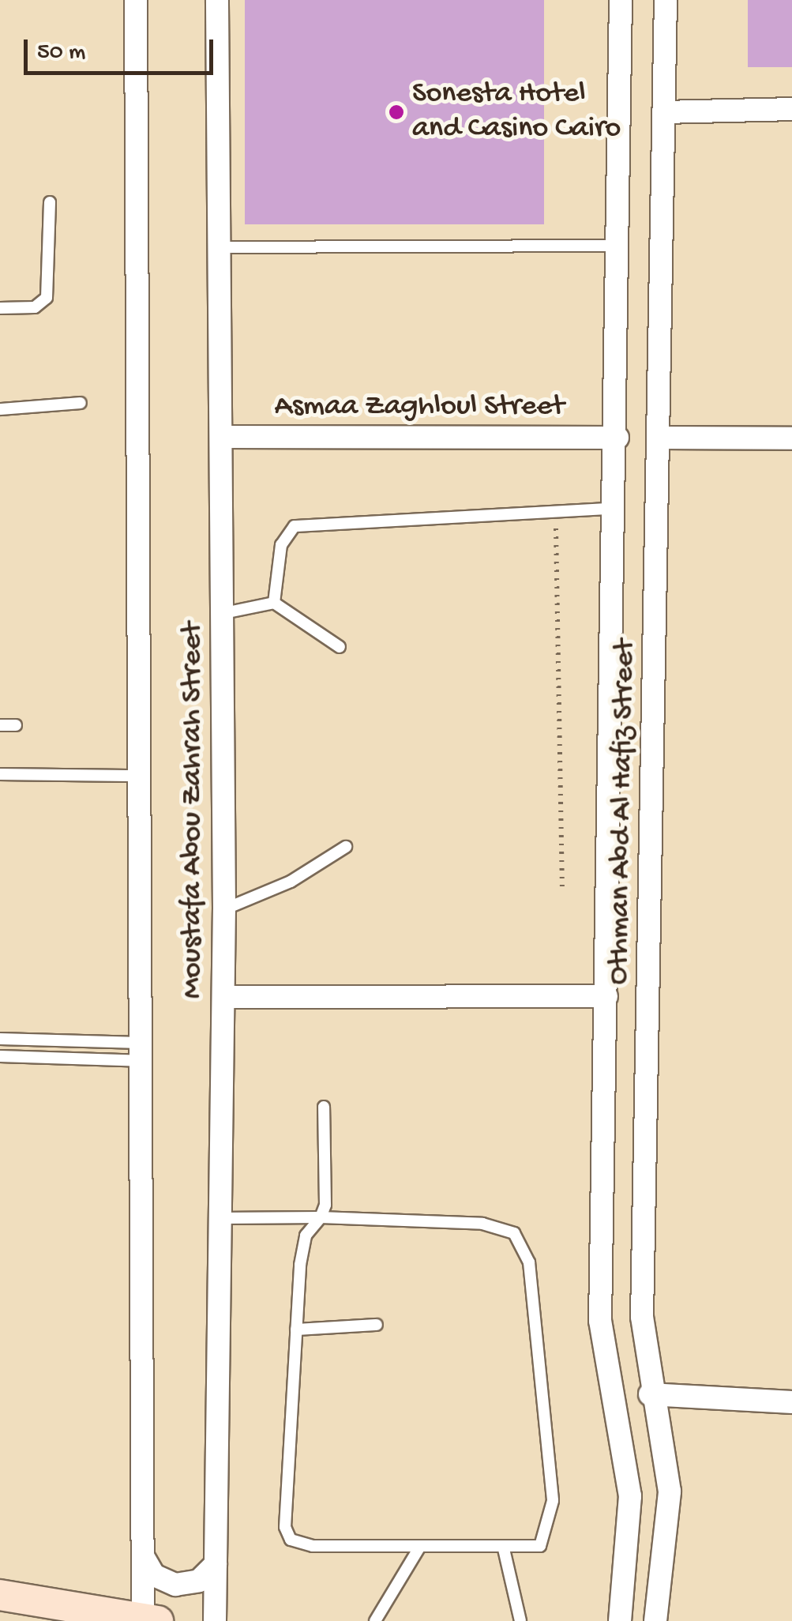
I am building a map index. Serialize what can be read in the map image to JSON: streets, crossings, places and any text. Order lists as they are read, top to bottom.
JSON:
{
  "streets": {
    "street": ["Asmaa Zaghloul Street", "Moustafa Abou Zahrah Street", "Othman Abd Al Hafiz Street"]
  },
  "crossings": [
    ["Asmaa Zaghloul Street", "Moustafa Abou Zahrah Street"],
    ["Asmaa Zaghloul Street", "Othman Abd Al Hafiz Street"]
  ],
  "places": ["Sonesta Hotel and Casino Cairo"],
  "scale_bar": "50 m"
}
